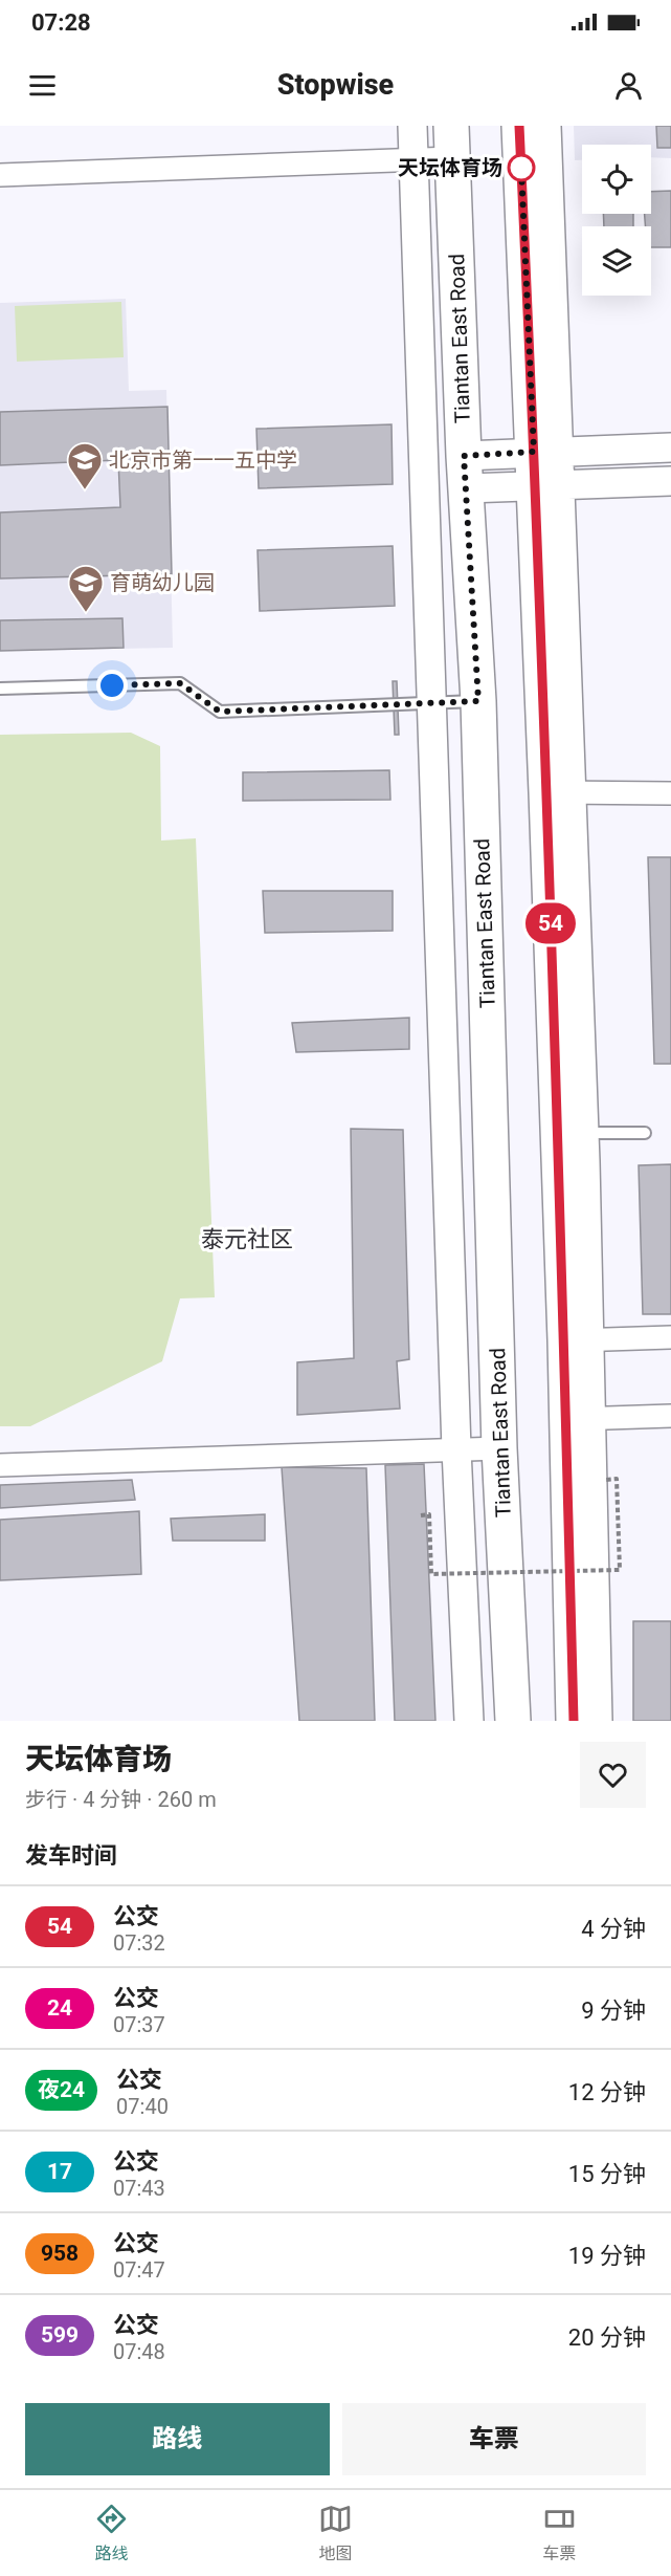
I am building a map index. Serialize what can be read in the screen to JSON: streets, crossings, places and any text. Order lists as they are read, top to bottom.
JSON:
{
  "streets": {
    "main road": ["Tiantan East Road"]
  },
  "districts": ["泰元社区"],
  "places": {
    "other": ["天坛体育场"],
    "school or university": ["北京市第一一五中学", "育萌幼儿园"]
  },
  "lines": ["bus line 54"],
  "page": {
    "status": "07:28",
    "header": "Stopwise",
    "on_map": "54",
    "heading": [
      ["天坛体育场", "步行 · 4 分钟 · 260 m"],
      "发车时间"
    ],
    "list": [
      {
        "mark": "54",
        "name": "公交",
        "note": "07:32",
        "value": "4 分钟"
      },
      {
        "mark": "24",
        "name": "公交",
        "note": "07:37",
        "value": "9 分钟"
      },
      {
        "mark": "夜24",
        "name": "公交",
        "note": "07:40",
        "value": "12 分钟"
      },
      {
        "mark": "17",
        "name": "公交",
        "note": "07:43",
        "value": "15 分钟"
      },
      {
        "mark": "958",
        "name": "公交",
        "note": "07:47",
        "value": "19 分钟"
      },
      {
        "mark": "599",
        "name": "公交",
        "note": "07:48",
        "value": "20 分钟"
      }
    ],
    "buttons": ["路线", "车票"],
    "tabs": ["路线", "地图", "车票"]
  }
}
